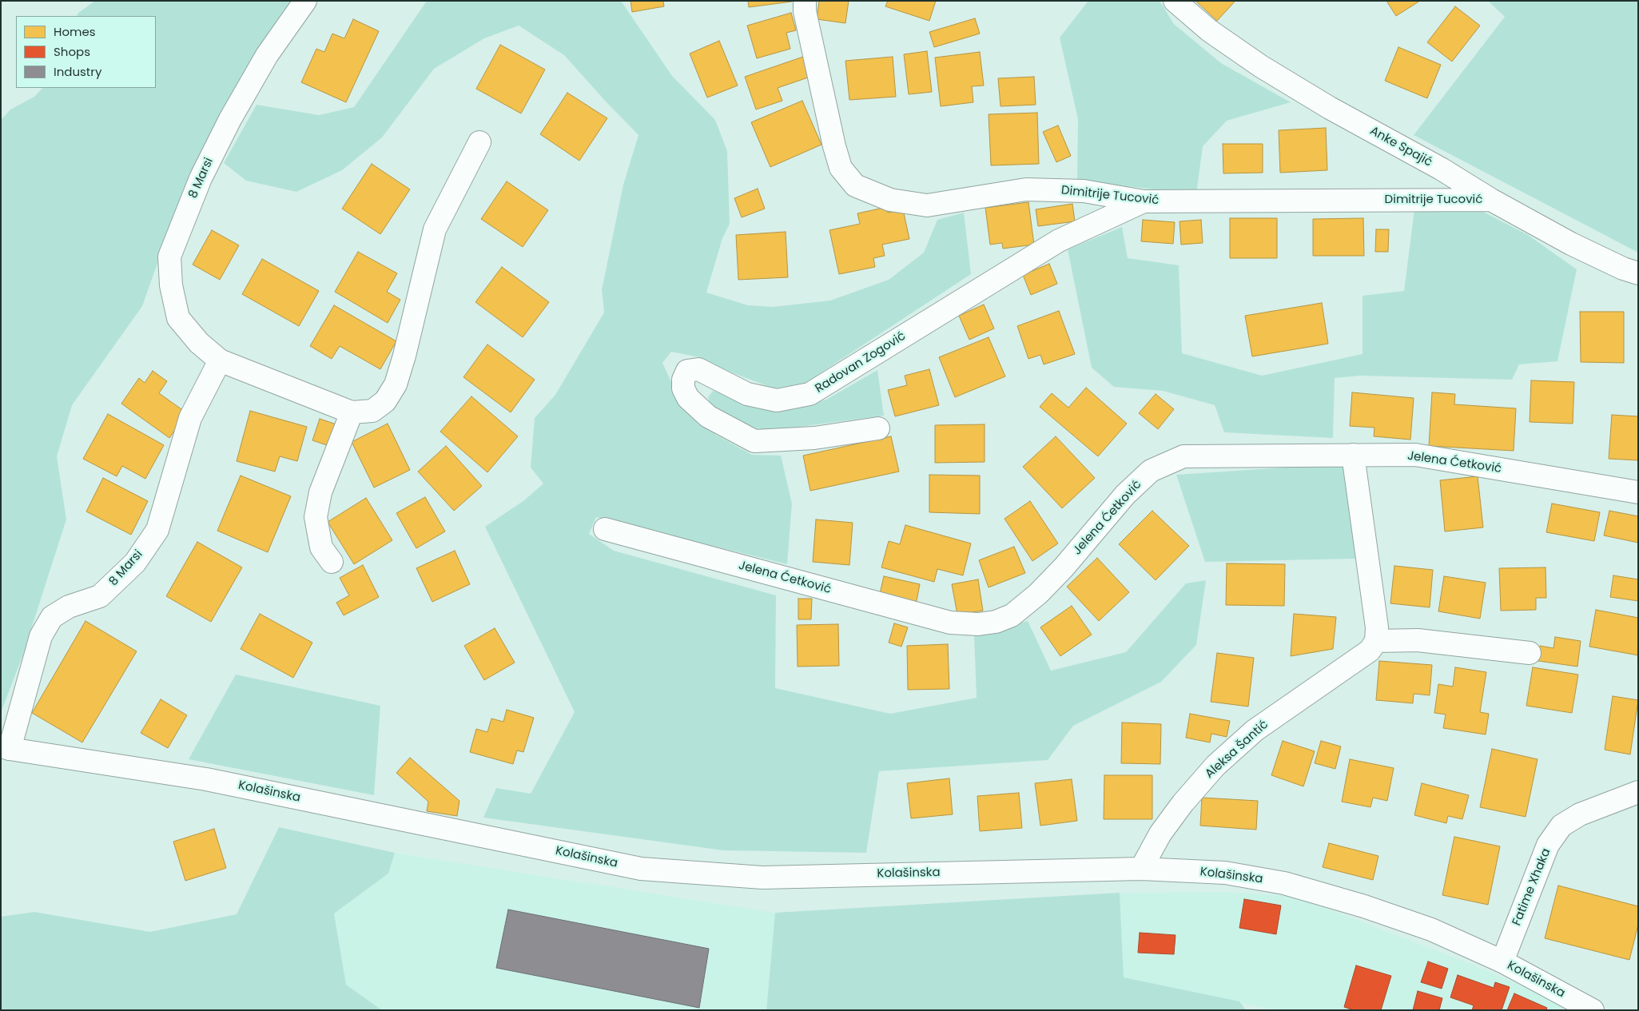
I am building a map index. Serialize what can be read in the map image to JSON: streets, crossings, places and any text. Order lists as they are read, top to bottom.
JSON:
{
  "streets": {
    "street": [
      "Anke Spajić",
      "8 Marsi",
      "Dimitrije Tucović",
      "Radovan Zogović",
      "Jelena Ćetković",
      "Aleksa Šantić",
      "Kolašinska",
      "Fatime Xhaka"
    ]
  },
  "crossings": [
    ["Anke Spajić", "Dimitrije Tucović"],
    ["8 Marsi", "Kolašinska"],
    ["Dimitrije Tucović", "Radovan Zogović"],
    ["Aleksa Šantić", "Kolašinska"],
    ["Kolašinska", "Fatime Xhaka"]
  ],
  "legend": ["Homes", "Shops", "Industry"]
}
